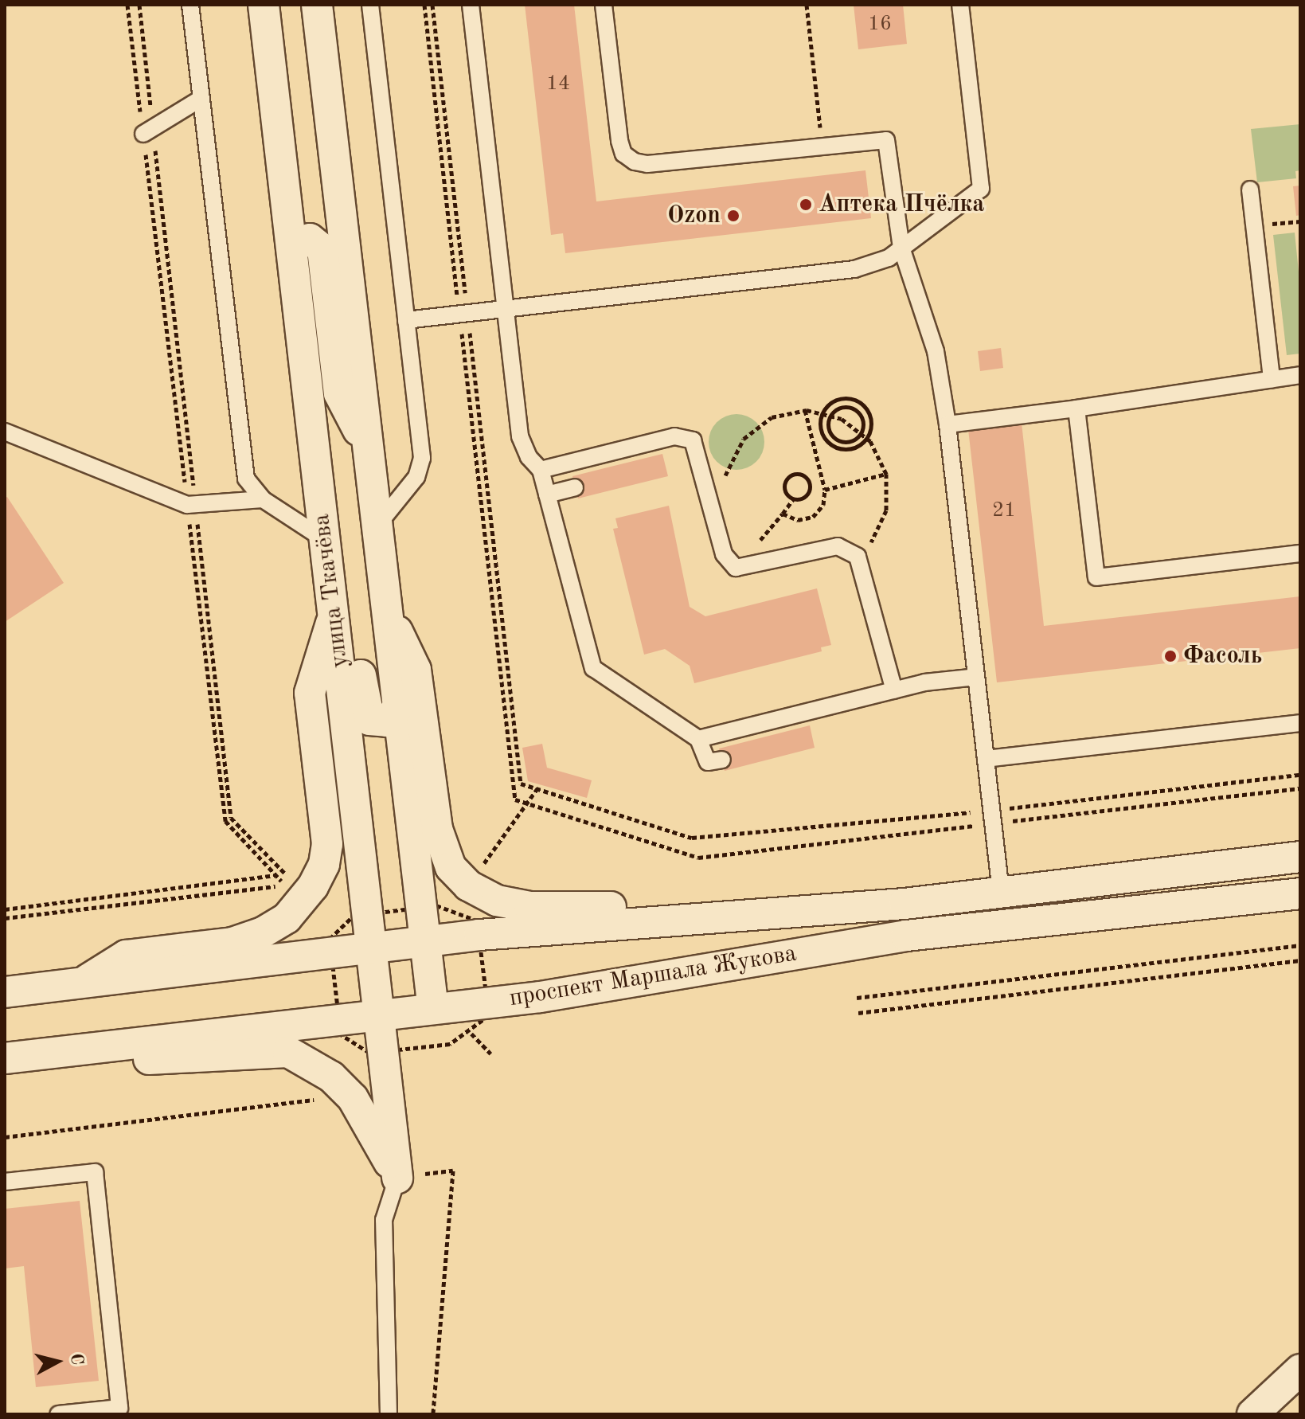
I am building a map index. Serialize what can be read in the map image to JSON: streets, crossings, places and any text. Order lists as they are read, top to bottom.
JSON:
{
  "streets": {
    "street": ["улица Ткачёва", "проспект Маршала Жукова"]
  },
  "crossings": [
    ["улица Ткачёва", "проспект Маршала Жукова"]
  ],
  "places": ["Аптека Пчёлка", "Ozon", "Фасоль"],
  "house_numbers": ["16", "14", "21"],
  "north": "right"
}
